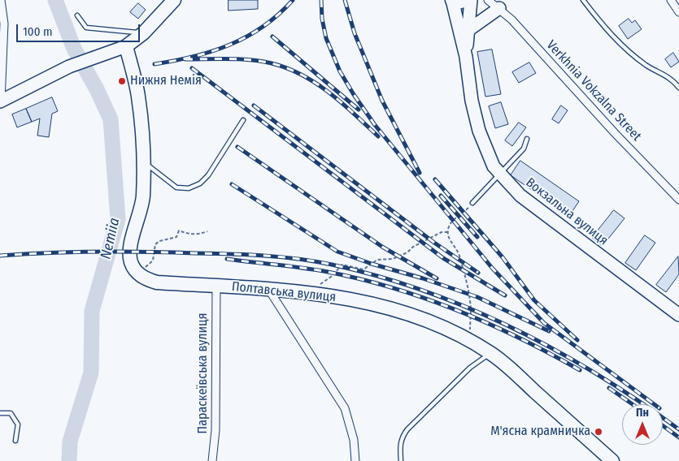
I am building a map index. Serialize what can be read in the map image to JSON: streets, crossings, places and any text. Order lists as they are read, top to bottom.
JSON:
{
  "streets": {
    "highway": ["Полтавська вулиця"],
    "main road": ["Вокзальна вулиця"],
    "street": ["Verkhnia Vokzalna Street", "Параскеївська вулиця"]
  },
  "crossings": [
    ["Полтавська вулиця", "Параскеївська вулиця"]
  ],
  "water": ["Nemiia"],
  "places": ["Нижня Немія", "М'ясна крамничка"],
  "scale_bar": "100 m",
  "north": "top"
}
